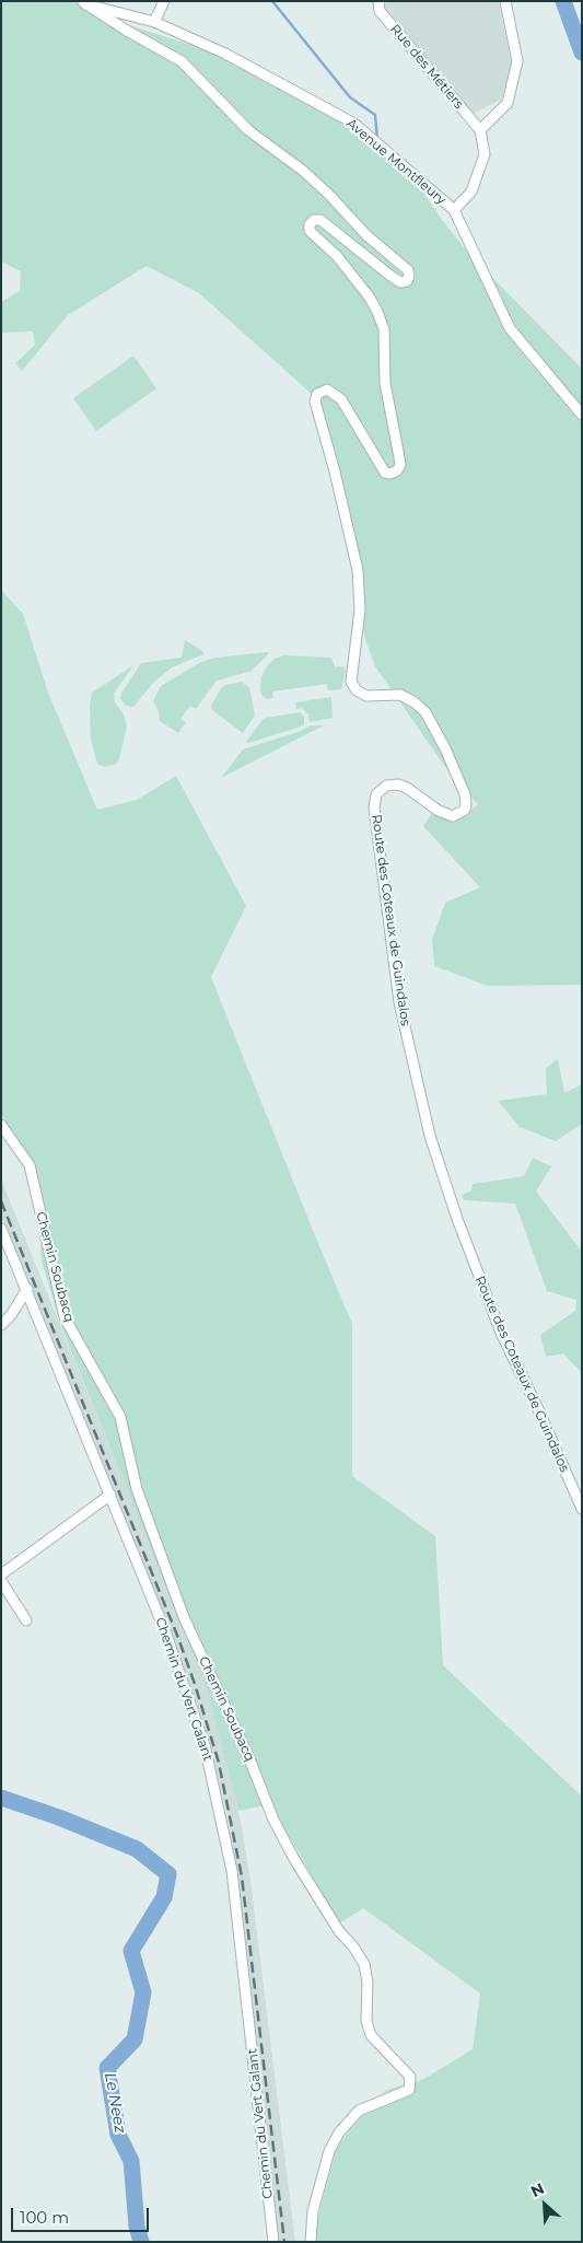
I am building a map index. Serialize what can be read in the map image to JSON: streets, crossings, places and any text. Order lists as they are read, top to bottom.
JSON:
{
  "streets": {
    "street": [
      "Rue des Métiers",
      "Avenue Montfleury",
      "Route des Coteaux de Guindalos",
      "Chemin Soubacq",
      "Chemin du Vert Galant"
    ]
  },
  "crossings": [
    ["Avenue Montfleury", "Route des Coteaux de Guindalos"]
  ],
  "water": ["Le Neez"],
  "scale_bar": "100 m",
  "north": "top left"
}
